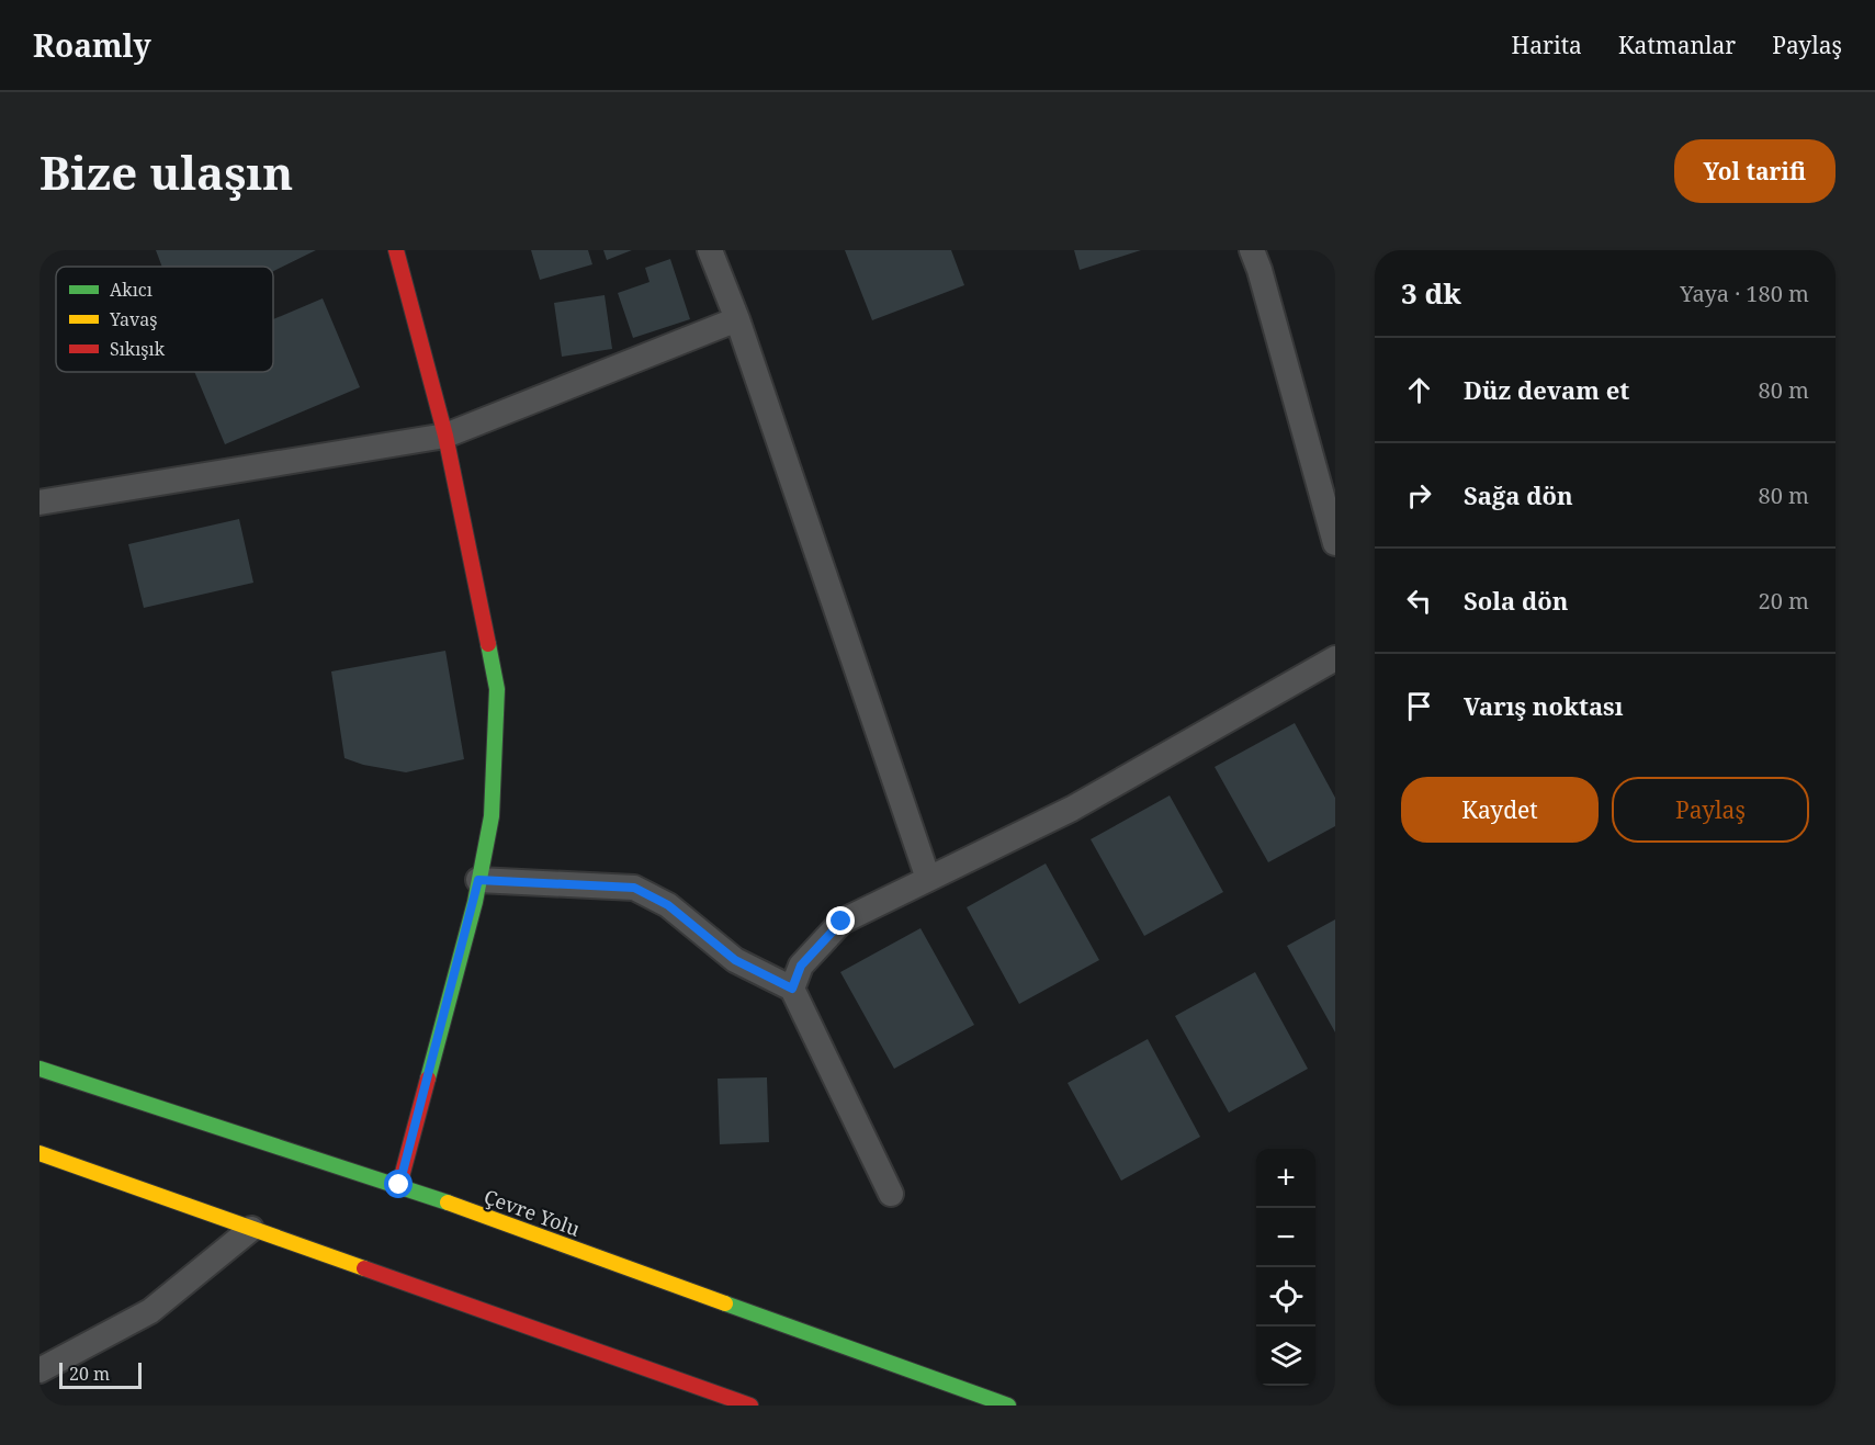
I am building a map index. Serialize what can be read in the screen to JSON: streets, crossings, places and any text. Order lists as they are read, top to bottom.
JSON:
{
  "streets": {
    "main road": ["Çevre Yolu"]
  },
  "legend": ["Akıcı", "Yavaş", "Sıkışık"],
  "scale_bar": "20 m",
  "page": {
    "header": "Roamly",
    "nav": ["Harita", "Katmanlar", "Paylaş"],
    "buttons": [
      "Yol tarifi",
      ["Kaydet", "Paylaş"]
    ],
    "title": "Bize ulaşın",
    "heading": ["3 dk", "Yaya · 180 m"],
    "list": [
      ["Düz devam et", "80 m"],
      ["Sağa dön", "80 m"],
      ["Sola dön", "20 m"],
      "Varış noktası"
    ],
    "map_buttons": ["+", "−"],
    "scale": "20 m"
  }
}
